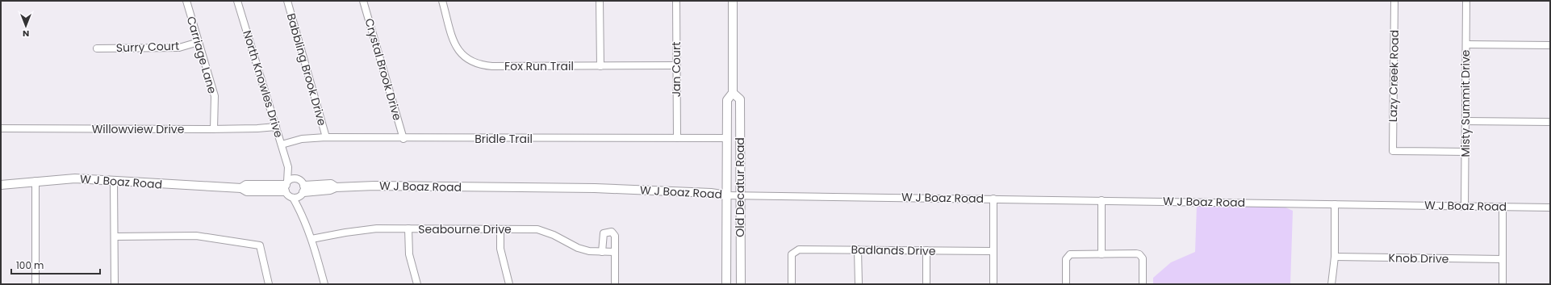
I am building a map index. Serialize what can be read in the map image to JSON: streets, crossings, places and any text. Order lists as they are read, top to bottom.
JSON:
{
  "streets": {
    "main road": ["W J Boaz Road", "Old Decatur Road"],
    "street": [
      "Surry Court",
      "Carriage Lane",
      "Fox Run Trail",
      "Babbling Brook Drive",
      "Crystal Brook Drive",
      "Jan Court",
      "Lazy Creek Road",
      "North Knowles Drive",
      "Misty Summit Drive",
      "Willowview Drive",
      "Bridle Trail",
      "Seabourne Drive",
      "Badlands Drive",
      "Knob Drive"
    ]
  },
  "crossings": [
    ["Surry Court", "Carriage Lane"],
    ["Carriage Lane", "Willowview Drive"],
    ["Fox Run Trail", "Jan Court"],
    ["Babbling Brook Drive", "Bridle Trail"],
    ["Crystal Brook Drive", "Bridle Trail"],
    ["Jan Court", "Bridle Trail"],
    ["Lazy Creek Road", "Misty Summit Drive"],
    ["North Knowles Drive", "Willowview Drive"],
    ["North Knowles Drive", "Bridle Trail"],
    ["North Knowles Drive", "W J Boaz Road"],
    ["Misty Summit Drive", "W J Boaz Road"],
    ["Bridle Trail", "Old Decatur Road"],
    ["W J Boaz Road", "Old Decatur Road"]
  ],
  "scale_bar": "100 m",
  "north": "bottom"
}
